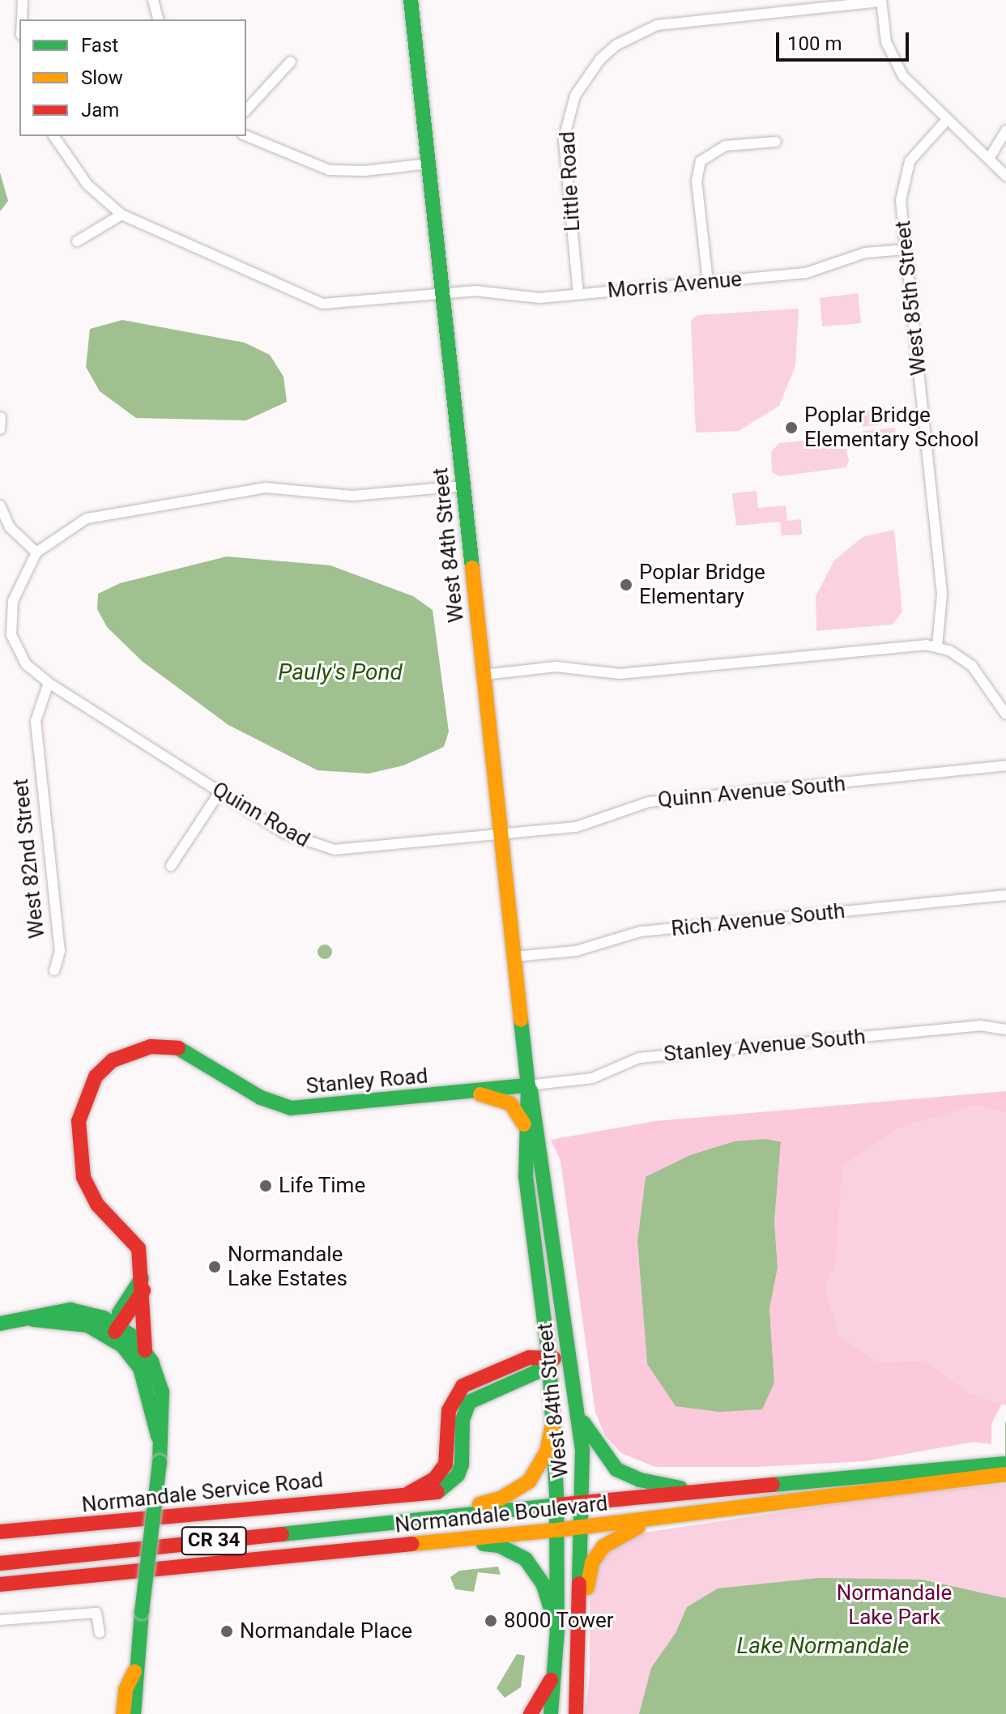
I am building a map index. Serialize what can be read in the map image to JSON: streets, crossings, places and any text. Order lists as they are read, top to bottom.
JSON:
{
  "streets": {
    "main road": [
      "West 84th Street",
      "Stanley Road",
      "Normandale Service Road",
      "Normandale Boulevard",
      "CR 34"
    ],
    "street": [
      "Little Road",
      "Morris Avenue",
      "West 85th Street",
      "Quinn Avenue South",
      "Quinn Road",
      "West 82nd Street",
      "Rich Avenue South",
      "Stanley Avenue South"
    ]
  },
  "crossings": [
    ["Little Road", "Morris Avenue"],
    ["Morris Avenue", "West 85th Street"],
    ["Morris Avenue", "West 84th Street"],
    ["West 84th Street", "Quinn Avenue South"],
    ["West 84th Street", "Quinn Road"],
    ["West 84th Street", "Rich Avenue South"],
    ["West 84th Street", "Stanley Avenue South"],
    ["West 84th Street", "Stanley Road"],
    ["West 84th Street", "Normandale Service Road"],
    ["West 84th Street", "Normandale Boulevard"],
    ["Quinn Avenue South", "Quinn Road"],
    ["Quinn Road", "West 82nd Street"],
    ["Stanley Avenue South", "Stanley Road"]
  ],
  "water": ["Pauly's Pond", "Lake Normandale"],
  "parks": ["Normandale Lake Park"],
  "places": [
    "Poplar Bridge Elementary School",
    "Poplar Bridge Elementary",
    "Life Time",
    "Normandale Lake Estates",
    "8000 Tower",
    "Normandale Place"
  ],
  "legend": ["Fast", "Slow", "Jam"],
  "scale_bar": "100 m"
}
